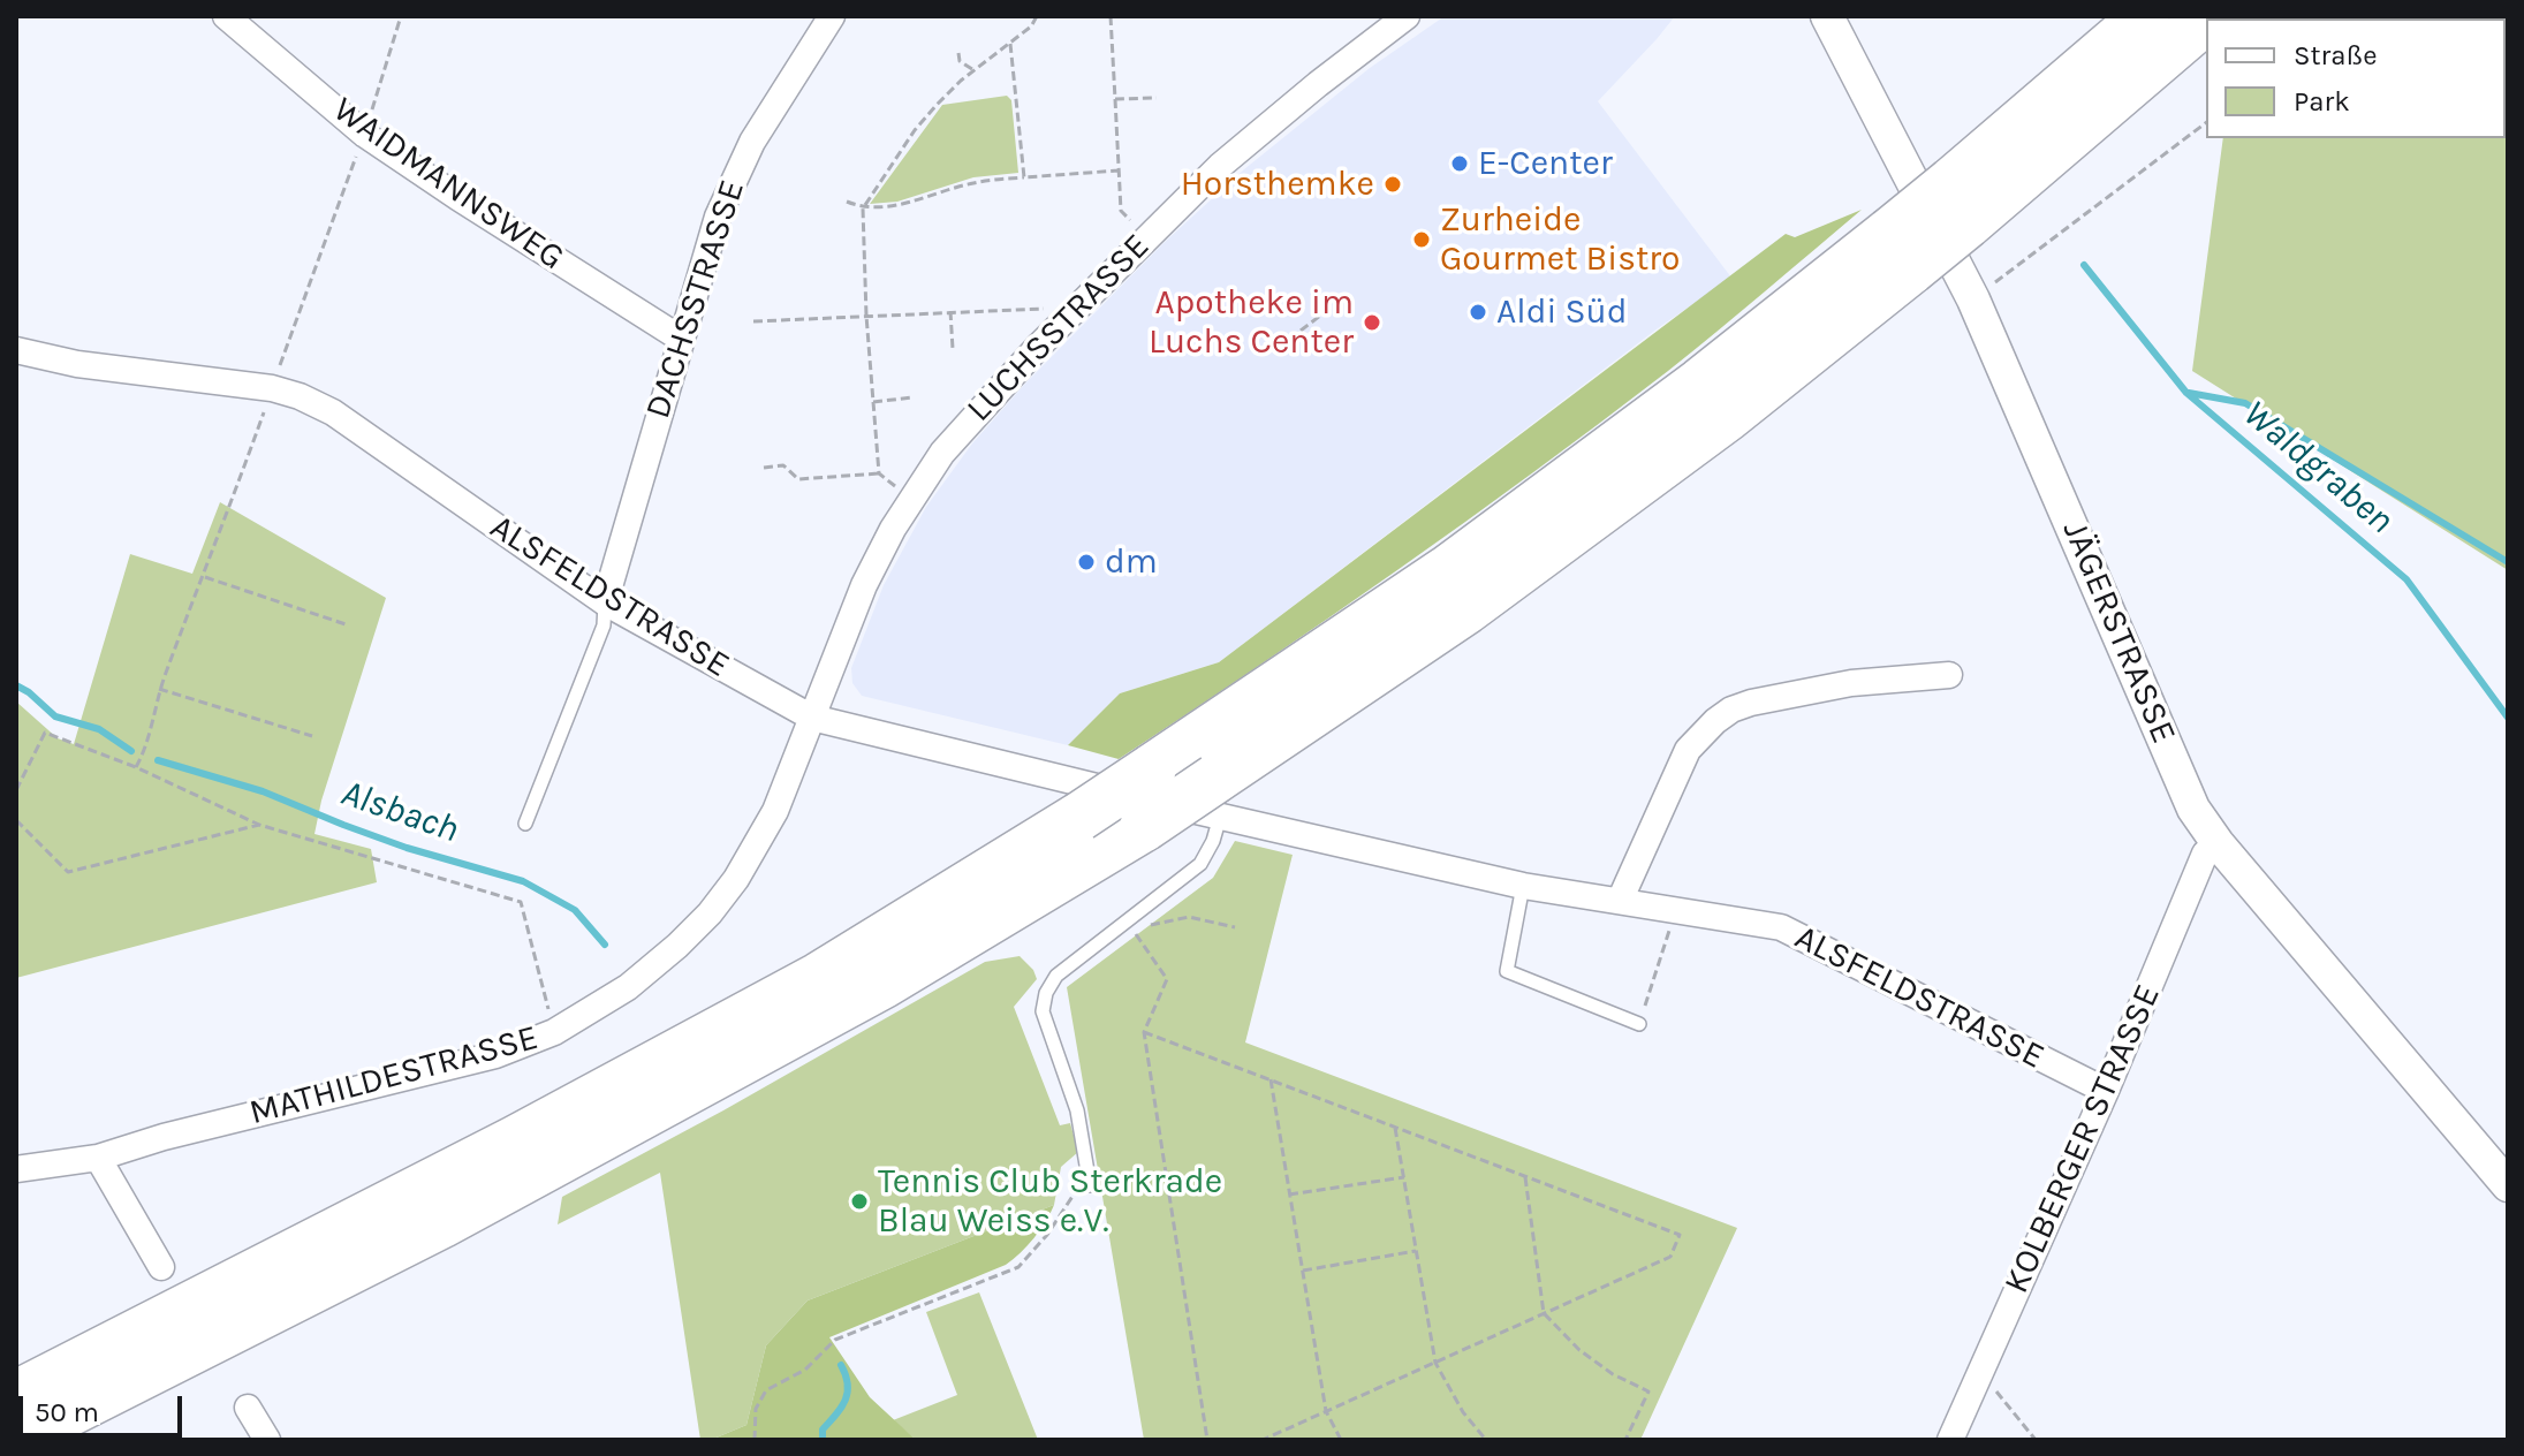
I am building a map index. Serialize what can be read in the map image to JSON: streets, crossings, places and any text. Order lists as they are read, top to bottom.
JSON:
{
  "streets": {
    "street": [
      "WAIDMANNSWEG",
      "DACHSSTRASSE",
      "LUCHSSTRASSE",
      "ALSFELDSTRASSE",
      "JÄGERSTRASSE",
      "MATHILDESTRASSE",
      "KOLBERGER STRASSE"
    ]
  },
  "crossings": [
    ["WAIDMANNSWEG", "DACHSSTRASSE"],
    ["DACHSSTRASSE", "ALSFELDSTRASSE"],
    ["LUCHSSTRASSE", "ALSFELDSTRASSE"],
    ["LUCHSSTRASSE", "MATHILDESTRASSE"],
    ["ALSFELDSTRASSE", "MATHILDESTRASSE"],
    ["ALSFELDSTRASSE", "KOLBERGER STRASSE"],
    ["JÄGERSTRASSE", "KOLBERGER STRASSE"]
  ],
  "water": ["Waldgraben", "Alsbach"],
  "places": [
    "E-Center",
    "Horsthemke",
    "Zurheide Gourmet Bistro",
    "Aldi Süd",
    "Apotheke im Luchs Center",
    "dm",
    "Tennis Club Sterkrade Blau Weiss e.V."
  ],
  "legend": ["Straße", "Park"],
  "scale_bar": "50 m"
}
